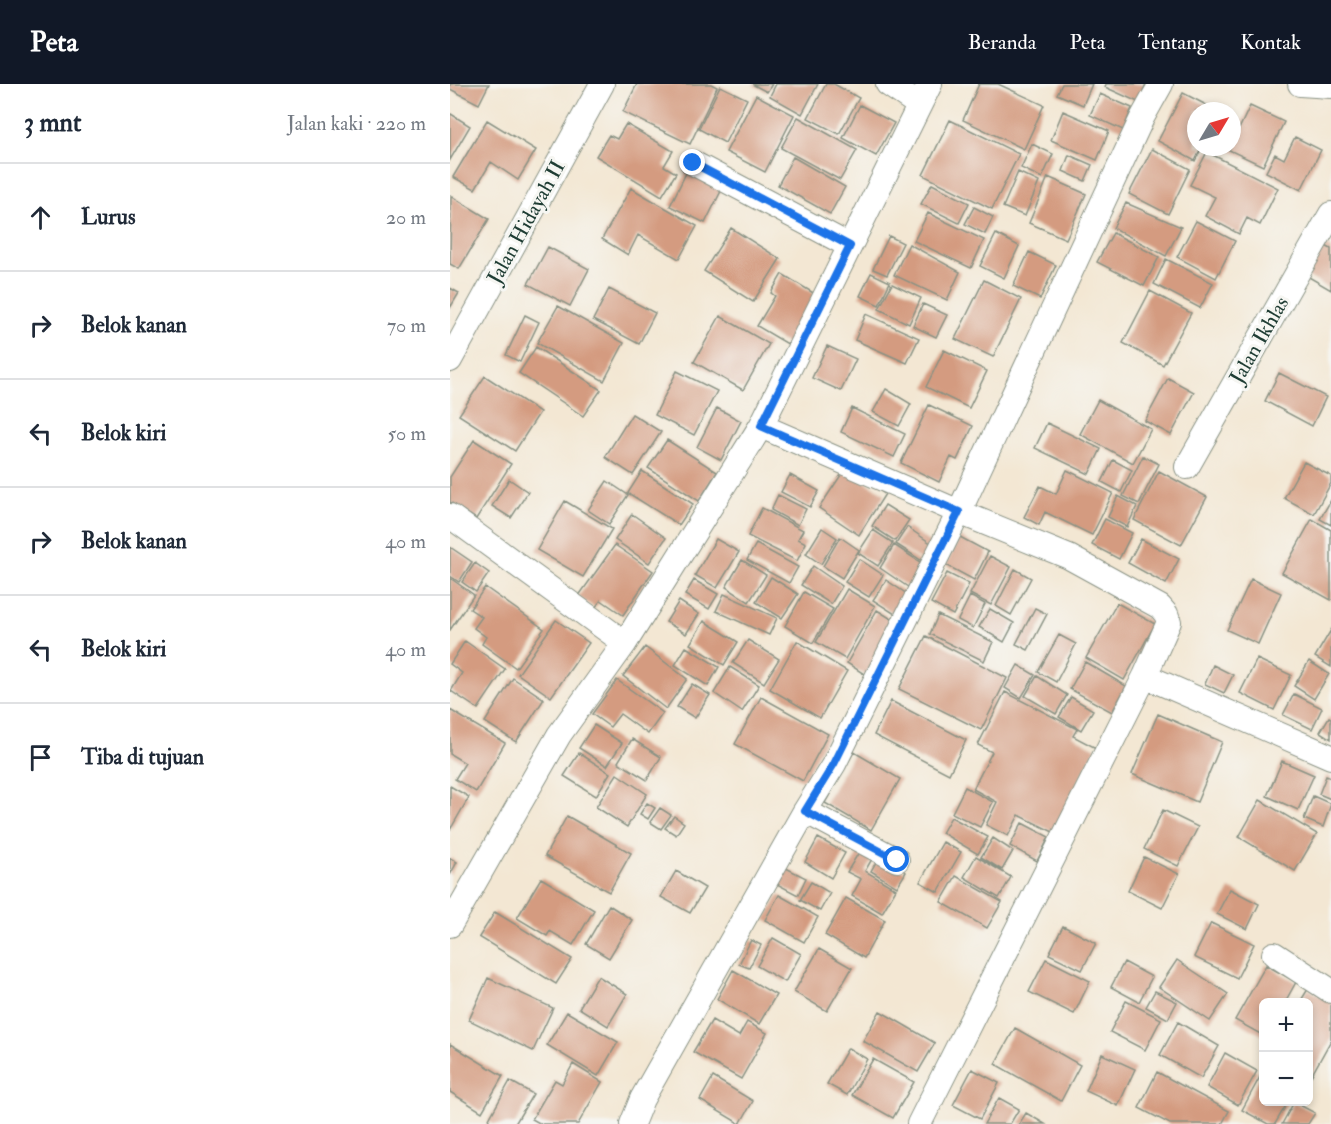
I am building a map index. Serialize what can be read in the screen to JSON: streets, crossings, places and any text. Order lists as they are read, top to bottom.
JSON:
{
  "streets": {
    "street": ["Jalan Hidayah II", "Jalan Ikhlas"]
  },
  "north": "top right",
  "page": {
    "header": "Peta",
    "nav": [
      "Beranda",
      "Peta",
      "Tentang",
      "Kontak"
    ],
    "heading": ["3 mnt", "Jalan kaki · 220 m"],
    "list": [
      ["Lurus", "20 m"],
      ["Belok kanan", "70 m"],
      ["Belok kiri", "50 m"],
      ["Belok kanan", "40 m"],
      ["Belok kiri", "40 m"],
      "Tiba di tujuan"
    ],
    "map_buttons": ["+", "−"]
  }
}
